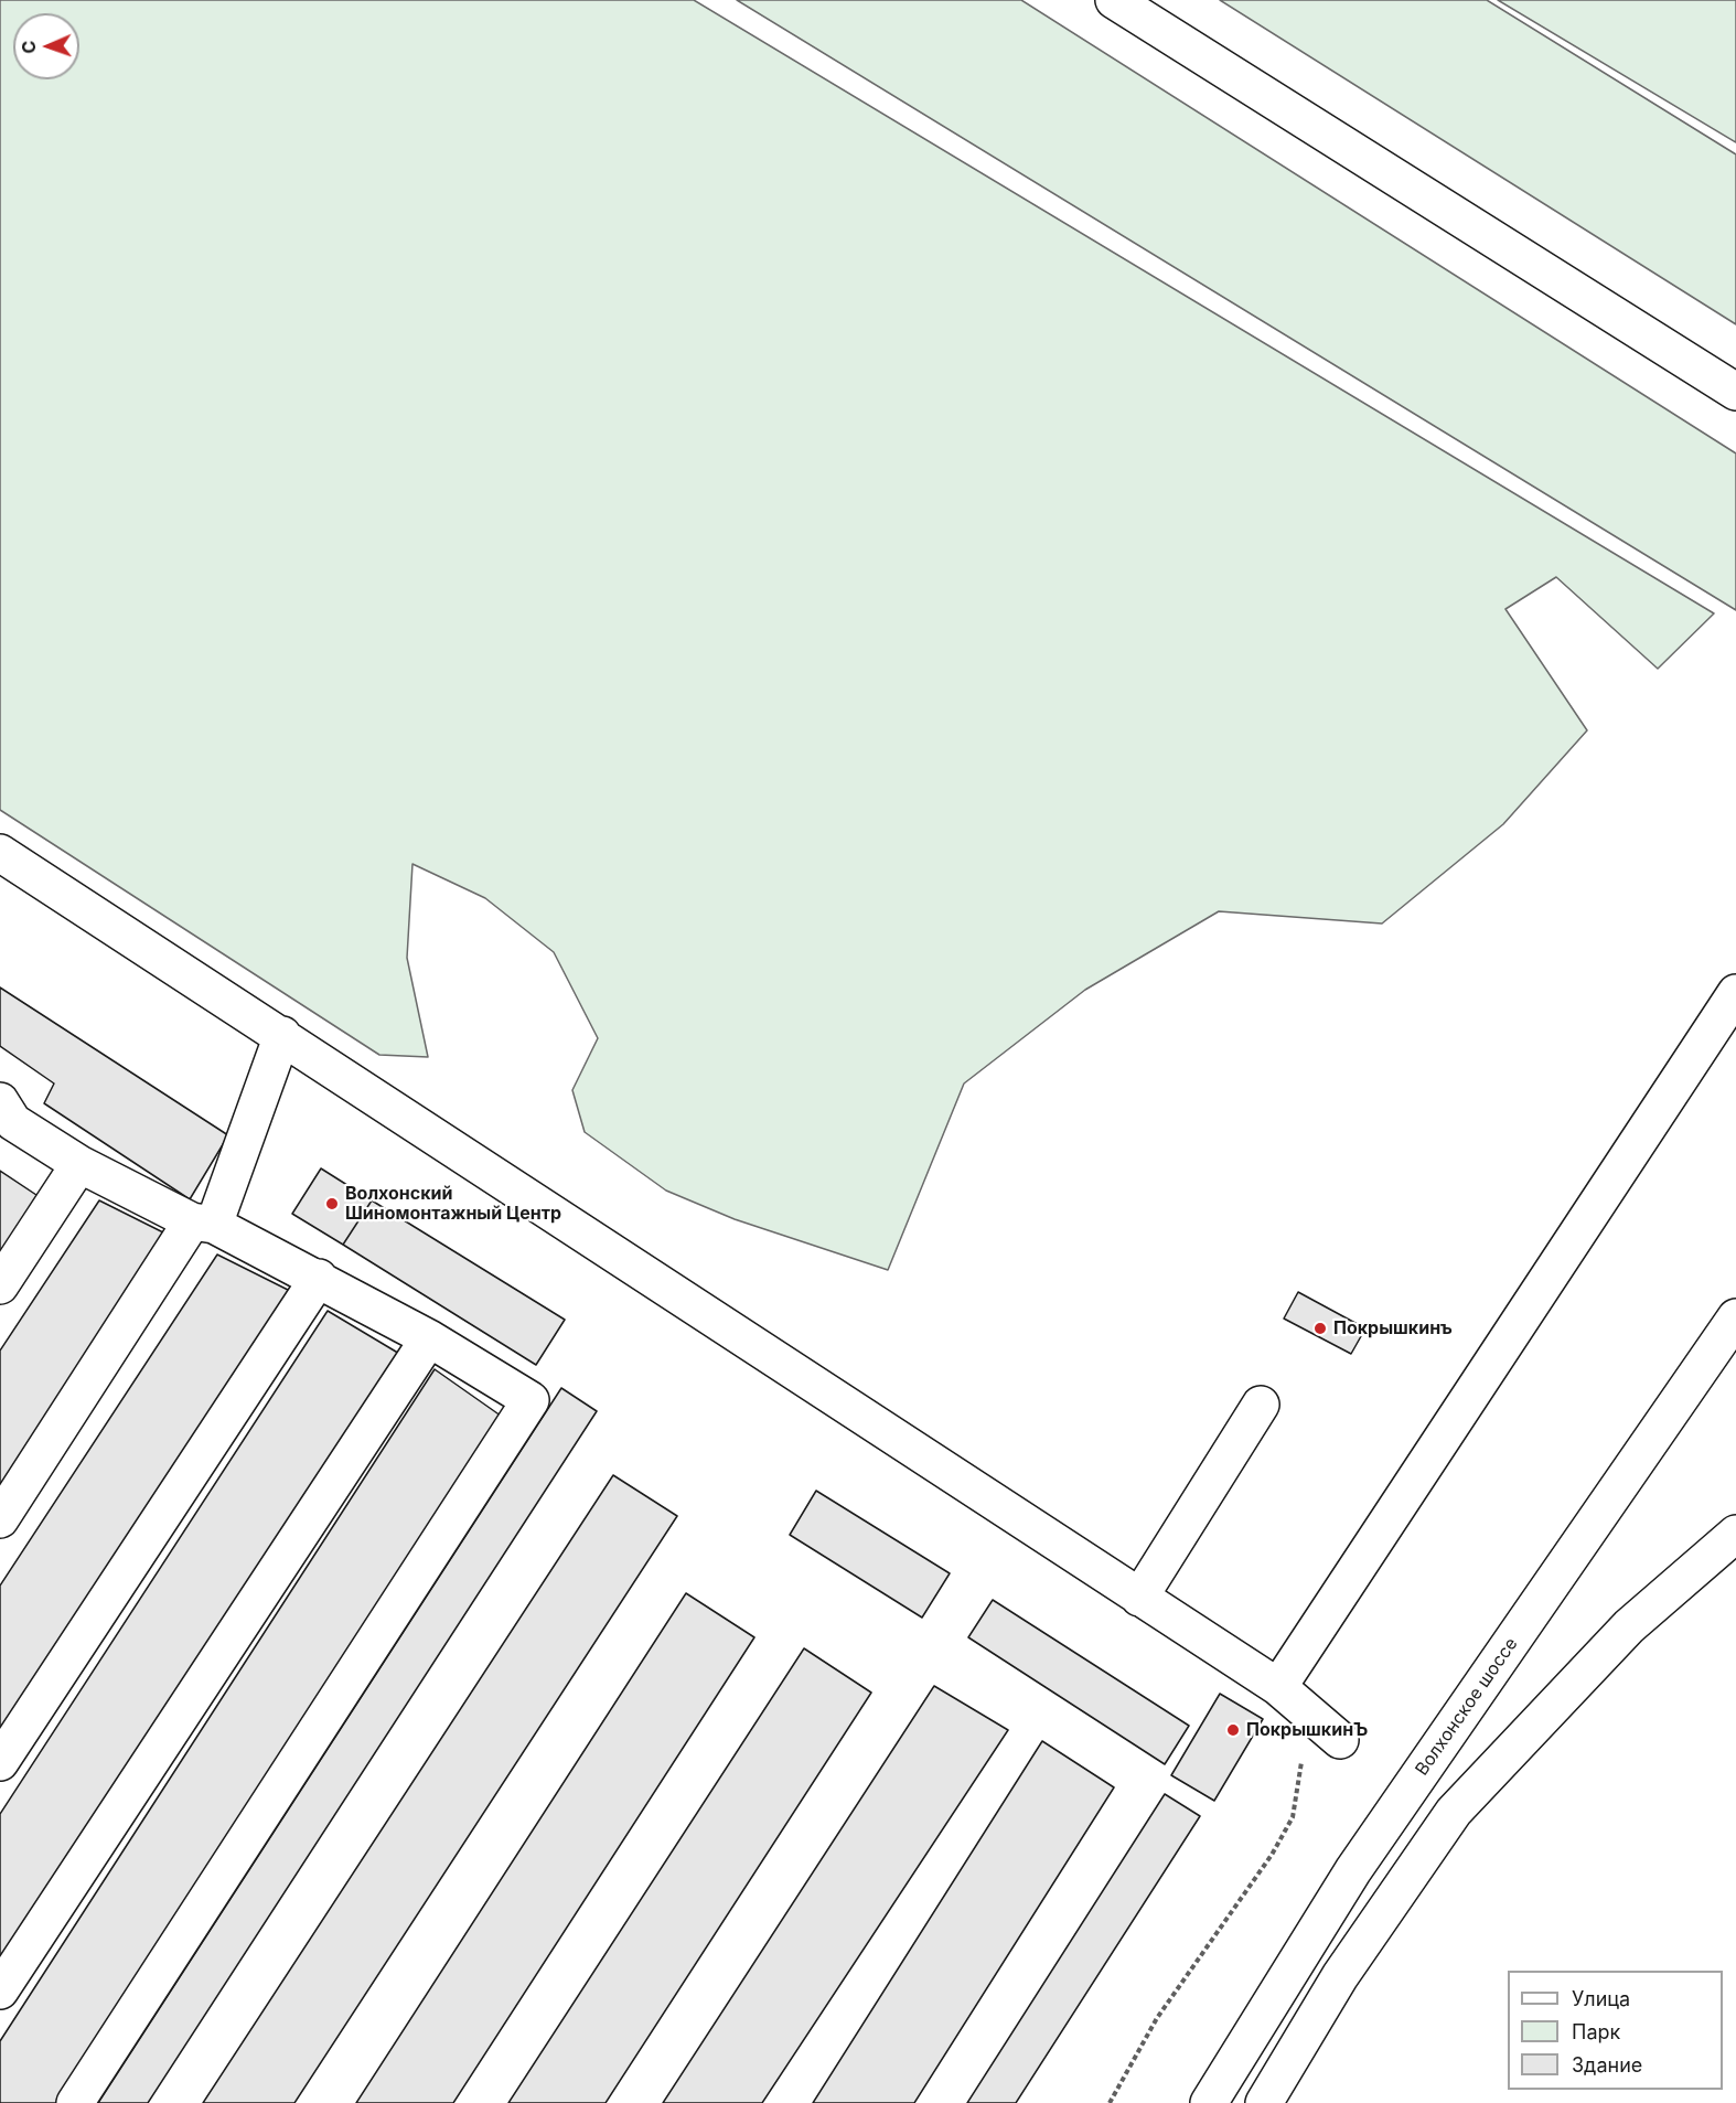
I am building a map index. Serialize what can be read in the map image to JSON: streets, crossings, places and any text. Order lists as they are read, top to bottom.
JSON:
{
  "streets": {
    "street": ["Волхонское шоссе"]
  },
  "places": ["Волхонский Шиномонтажный Центр", "Покрышкинъ", "ПокрышкинЪ"],
  "legend": ["Улица", "Парк", "Здание"],
  "north": "left"
}
